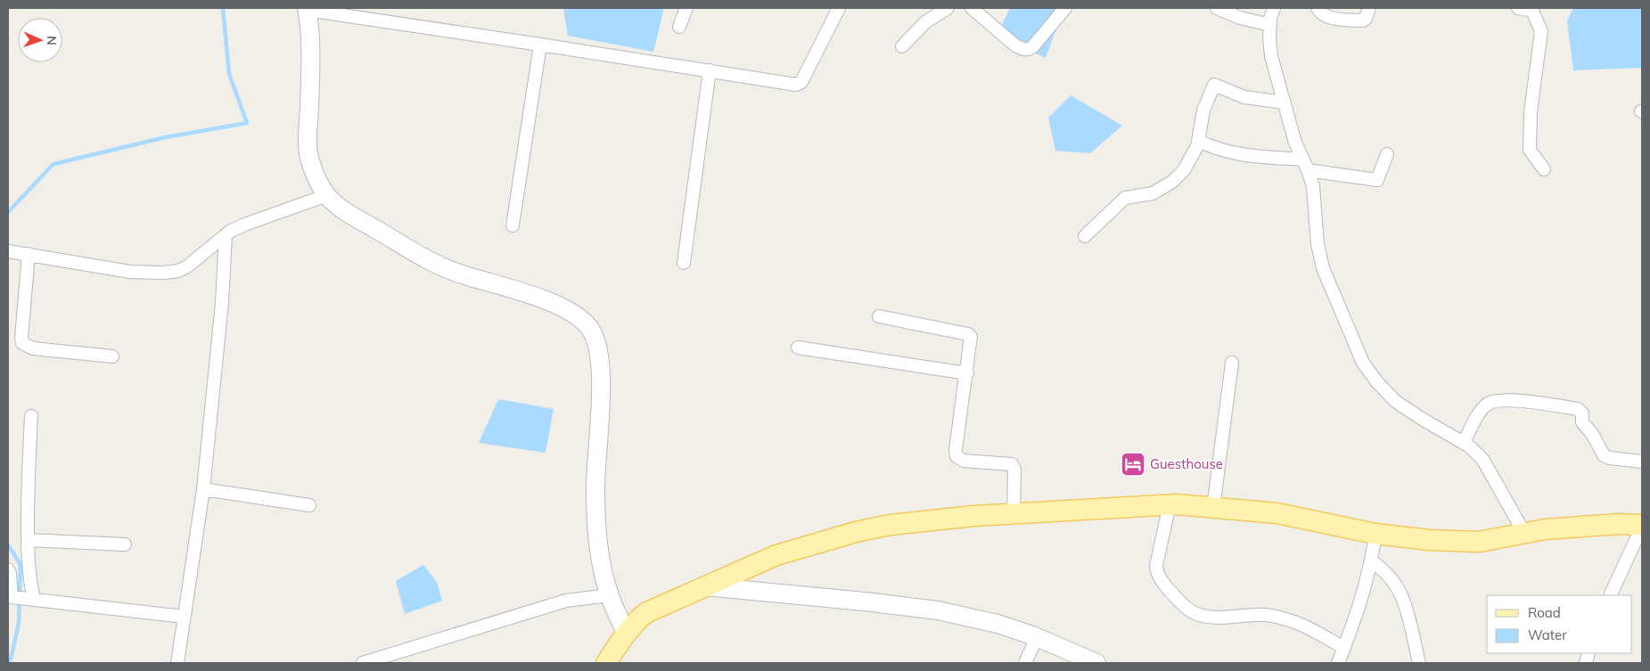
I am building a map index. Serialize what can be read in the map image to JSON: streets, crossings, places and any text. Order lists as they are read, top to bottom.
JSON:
{
  "places": {
    "hotel": ["Guesthouse"]
  },
  "legend": ["Road", "Water"],
  "north": "right"
}
